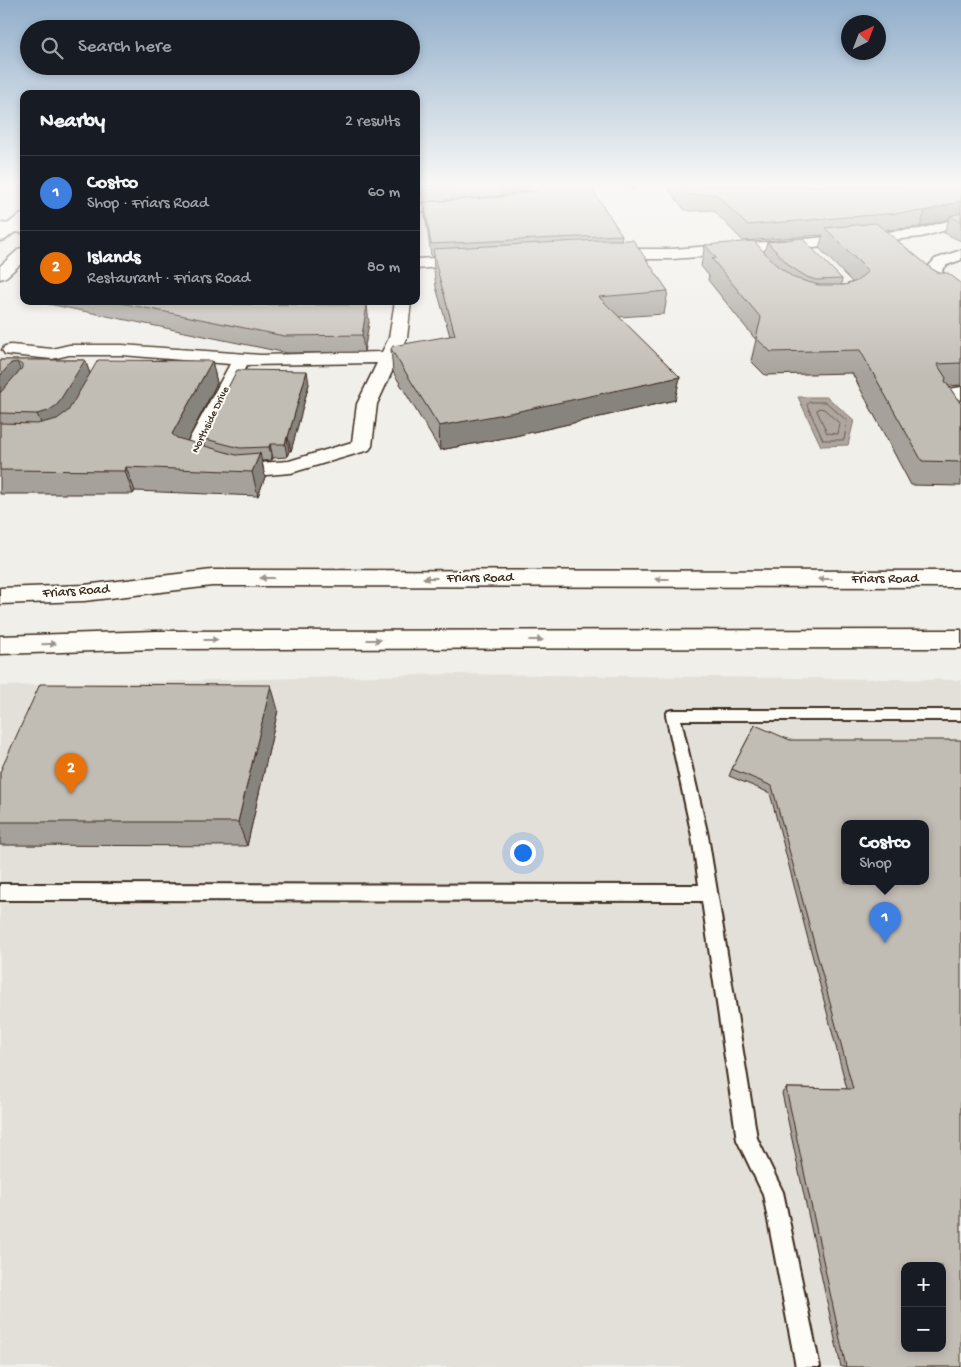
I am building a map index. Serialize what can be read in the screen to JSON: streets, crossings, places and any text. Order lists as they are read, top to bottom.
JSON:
{
  "streets": {
    "main road": ["Northside Drive", "Friars Road"]
  },
  "north": "top right",
  "page": {
    "search": "Search here",
    "heading": ["Nearby", "2 results"],
    "list": [
      {
        "mark": "1",
        "name": "Costco",
        "note": "Shop · Friars Road",
        "value": "60 m"
      },
      {
        "mark": "2",
        "name": "Islands",
        "note": "Restaurant · Friars Road",
        "value": "80 m"
      }
    ],
    "pins": ["2", "1"],
    "popup": ["Costco", "Shop"],
    "map_buttons": ["+", "−"]
  }
}
